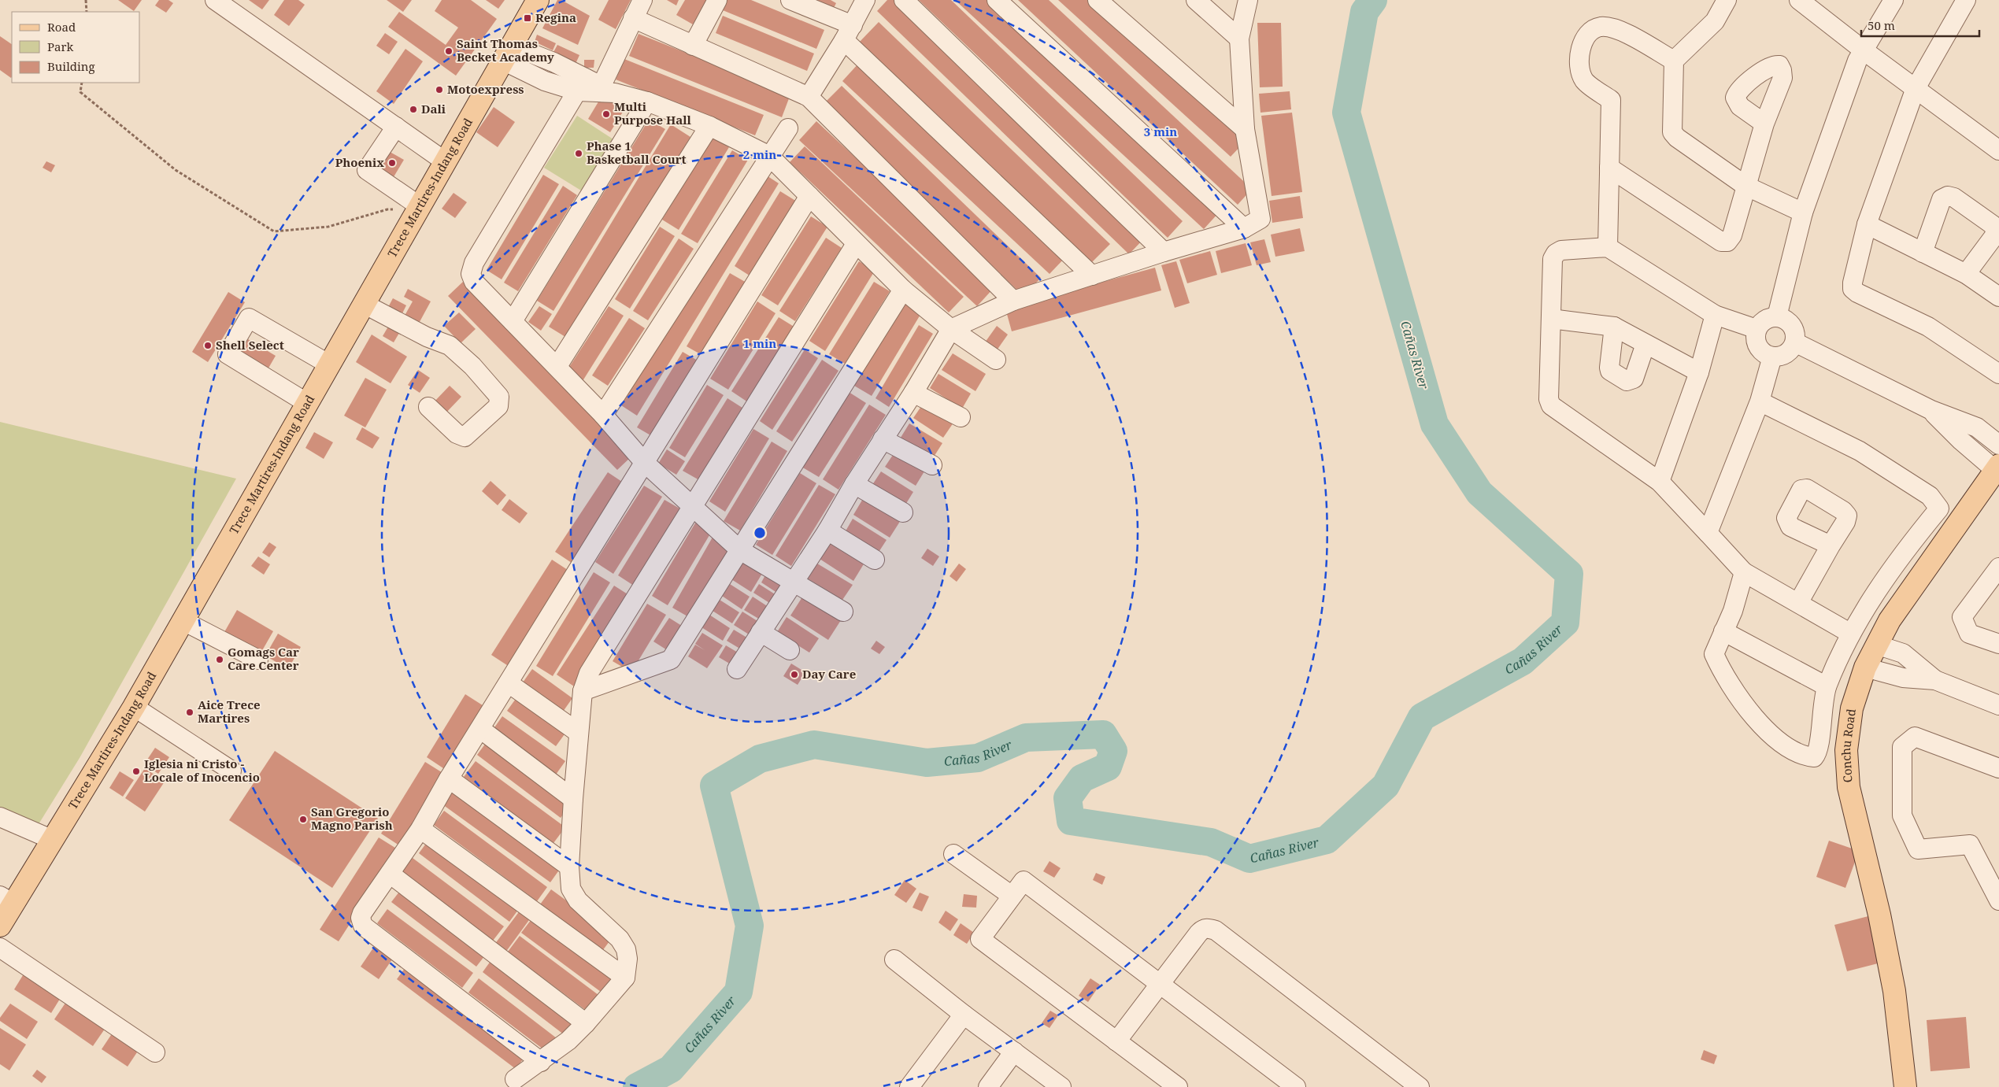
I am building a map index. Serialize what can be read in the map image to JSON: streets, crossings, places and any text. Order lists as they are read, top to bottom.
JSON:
{
  "streets": {
    "main road": ["Trece Martires-Indang Road", "Conchu Road"]
  },
  "water": ["Cañas River"],
  "places": {
    "transit": ["Regina"],
    "other": [
      "Saint Thomas Becket Academy",
      "Motoexpress",
      "Dali",
      "Multi Purpose Hall",
      "Phase 1 Basketball Court",
      "Phoenix",
      "Shell Select",
      "Gomags Car Care Center",
      "Day Care",
      "Aice Trece Martires",
      "Iglesia ni Cristo - Locale of Inocencio",
      "San Gregorio Magno Parish"
    ]
  },
  "legend": ["Road", "Park", "Building"],
  "scale_bar": "50 m",
  "rings": ["3 min", "2 min", "1 min"]
}
